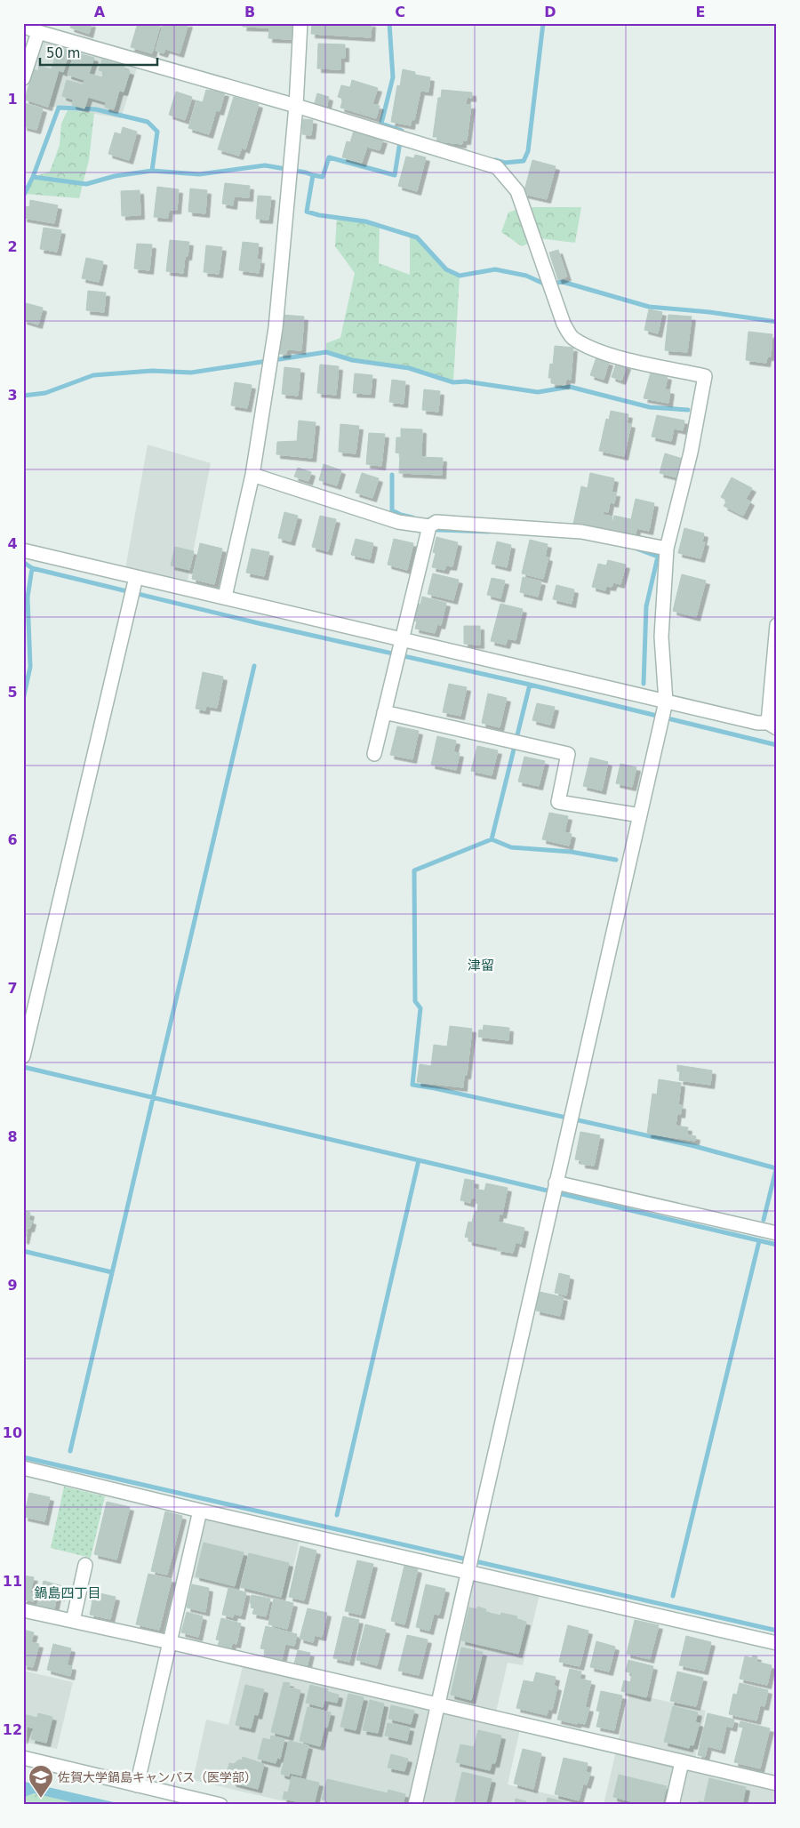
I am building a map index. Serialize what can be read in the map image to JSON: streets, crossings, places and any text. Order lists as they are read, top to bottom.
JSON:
{
  "districts": ["津留", "鍋島四丁目"],
  "places": {
    "school or university": ["佐賀大学鍋島キャンパス（医学部）"]
  },
  "scale_bar": "50 m",
  "grid": {
    "columns": [
      "A",
      "B",
      "C",
      "D",
      "E"
    ],
    "rows": [
      "1",
      "2",
      "3",
      "4",
      "5",
      "6",
      "7",
      "8",
      "9",
      "10",
      "11",
      "12"
    ]
  }
}
